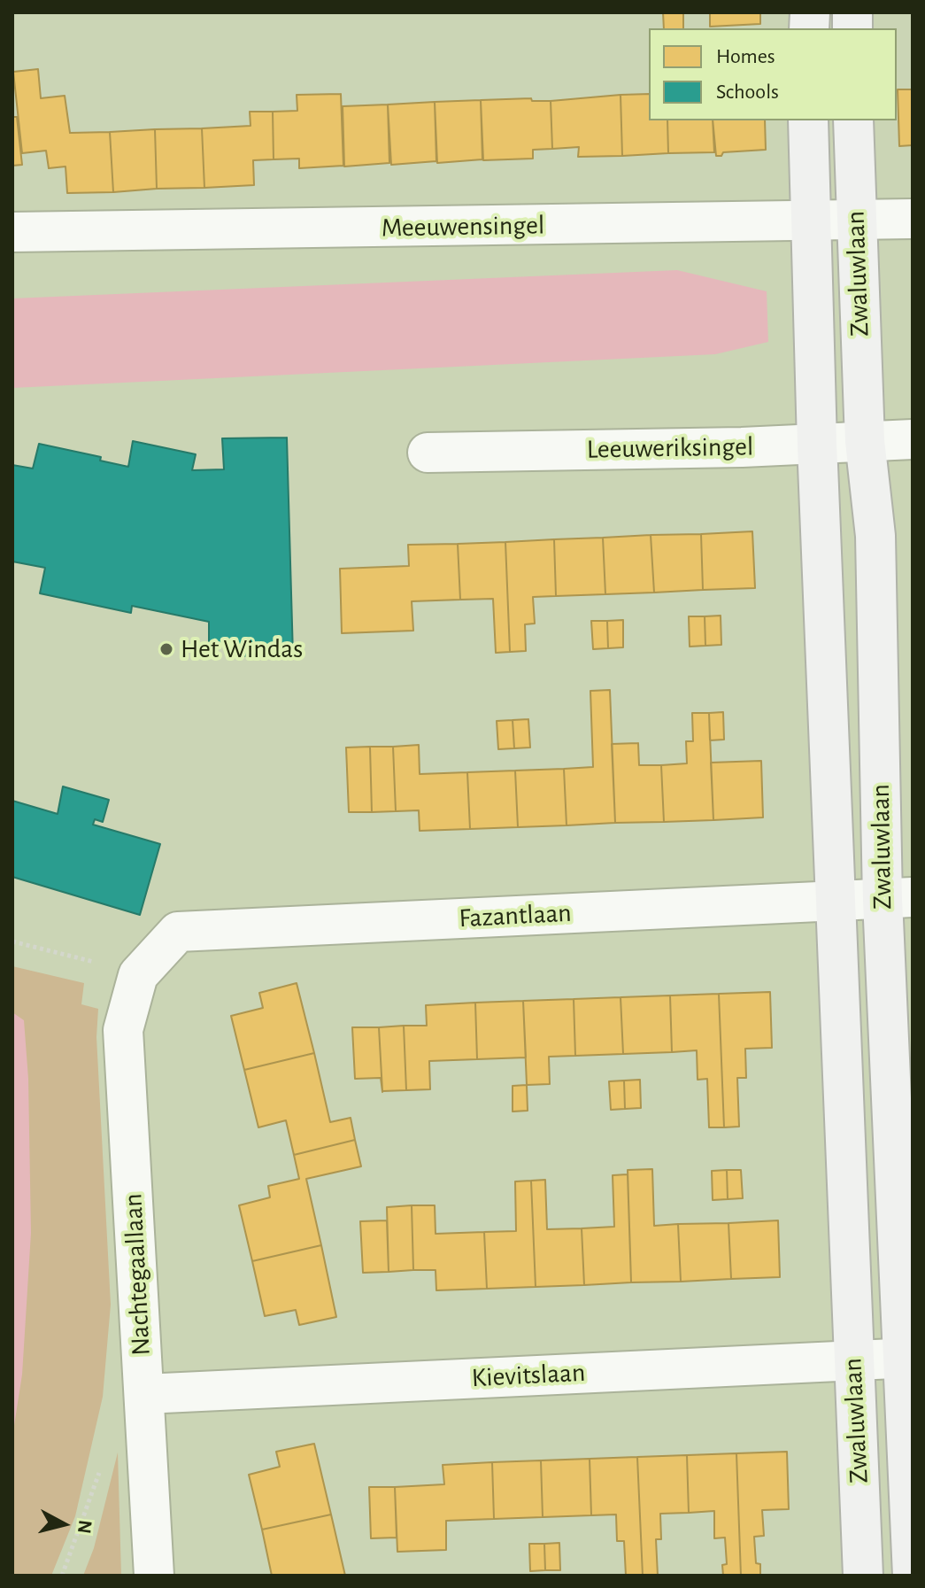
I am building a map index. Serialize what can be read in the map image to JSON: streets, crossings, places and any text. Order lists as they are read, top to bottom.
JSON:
{
  "streets": {
    "main road": ["Zwaluwlaan"],
    "street": [
      "Meeuwensingel",
      "Leeuweriksingel",
      "Fazantlaan",
      "Nachtegaallaan",
      "Kievitslaan"
    ]
  },
  "crossings": [
    ["Meeuwensingel", "Zwaluwlaan"],
    ["Zwaluwlaan", "Leeuweriksingel"],
    ["Zwaluwlaan", "Fazantlaan"],
    ["Zwaluwlaan", "Kievitslaan"],
    ["Fazantlaan", "Nachtegaallaan"],
    ["Nachtegaallaan", "Kievitslaan"]
  ],
  "places": ["Het Windas"],
  "legend": ["Homes", "Schools"],
  "north": "right"
}
